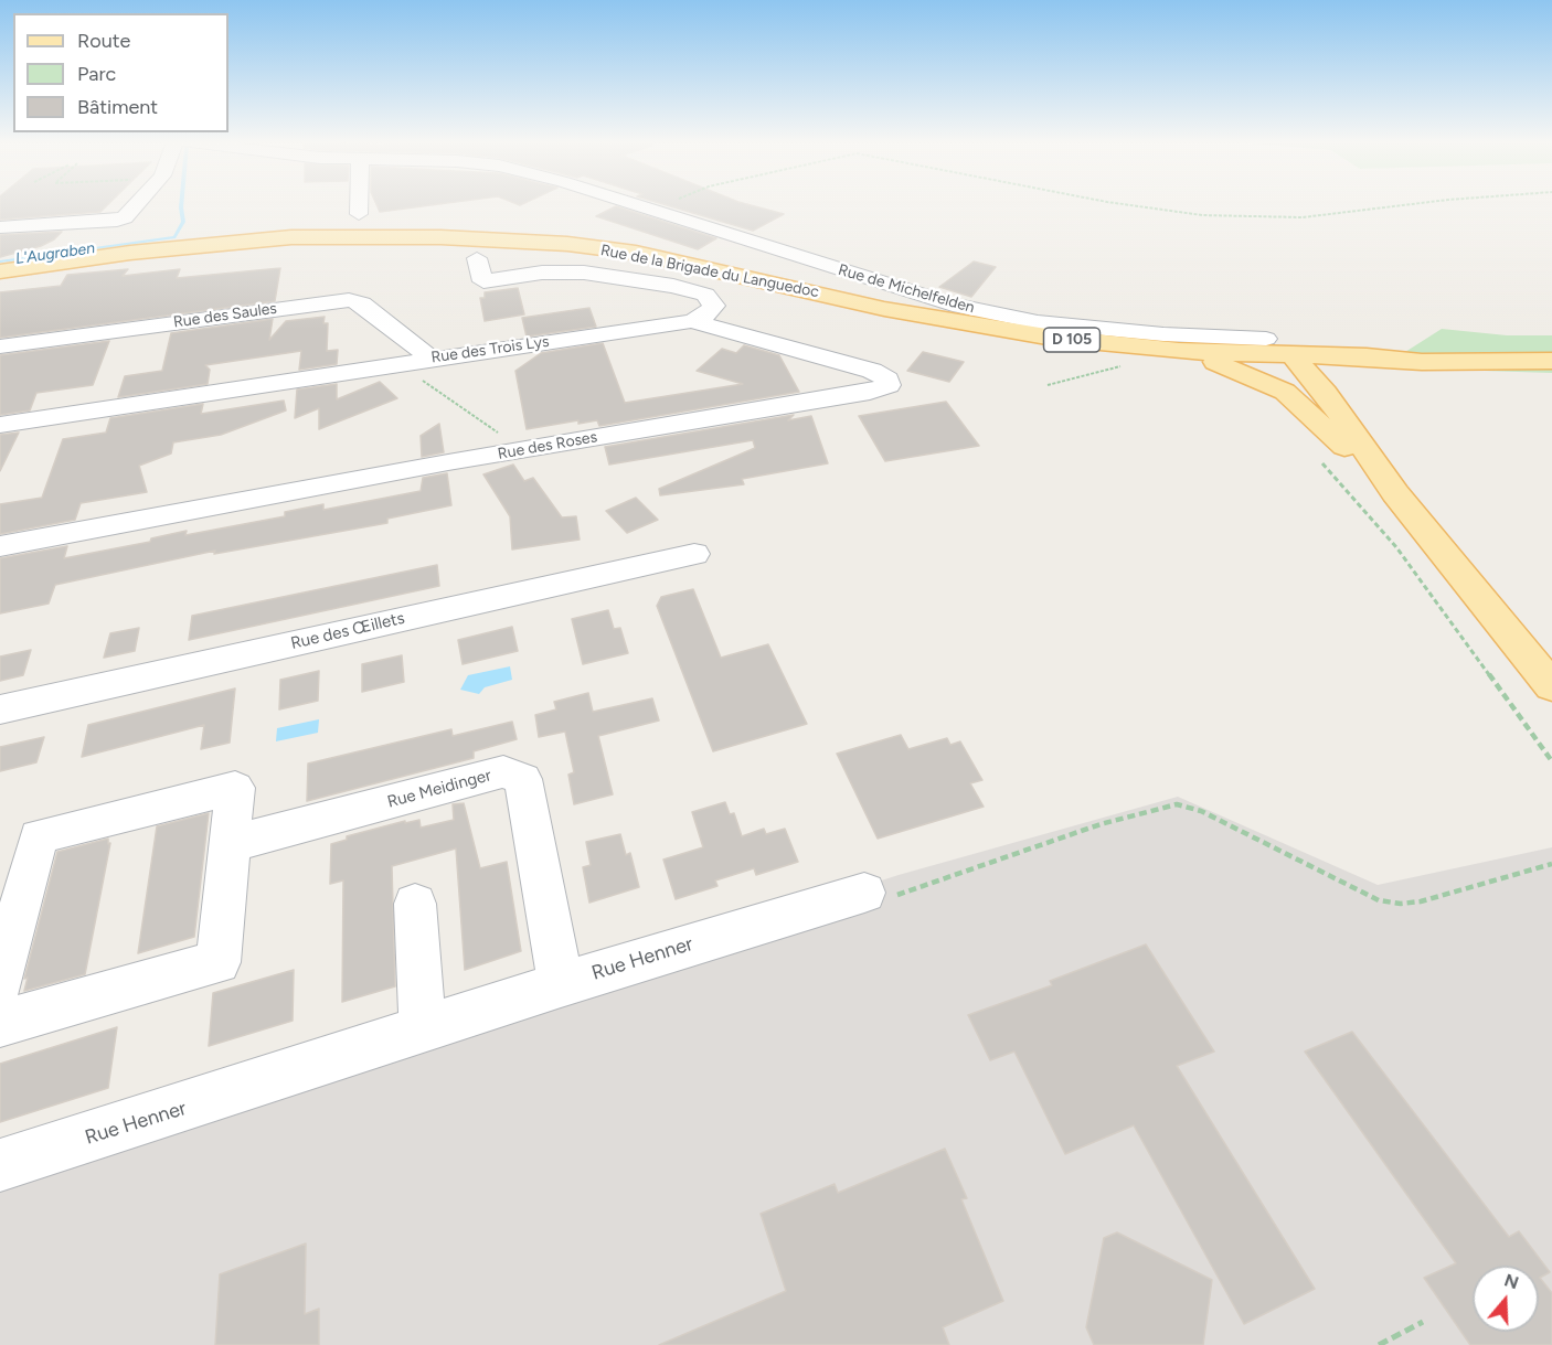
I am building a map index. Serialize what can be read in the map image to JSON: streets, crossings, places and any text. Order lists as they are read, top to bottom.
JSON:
{
  "streets": {
    "main road": ["Rue de la Brigade du Languedoc", "D 105"],
    "street": [
      "Rue de Michelfelden",
      "Rue des Saules",
      "Rue des Trois Lys",
      "Rue des Roses",
      "Rue des Œillets",
      "Rue Meidinger",
      "Rue Henner"
    ]
  },
  "crossings": [
    ["Rue de la Brigade du Languedoc", "D 105"],
    ["Rue de Michelfelden", "D 105"],
    ["Rue des Saules", "Rue des Trois Lys"],
    ["Rue des Trois Lys", "Rue des Roses"],
    ["Rue Meidinger", "Rue Henner"]
  ],
  "water": ["L'Augraben"],
  "legend": ["Route", "Parc", "Bâtiment"],
  "north": "top"
}
